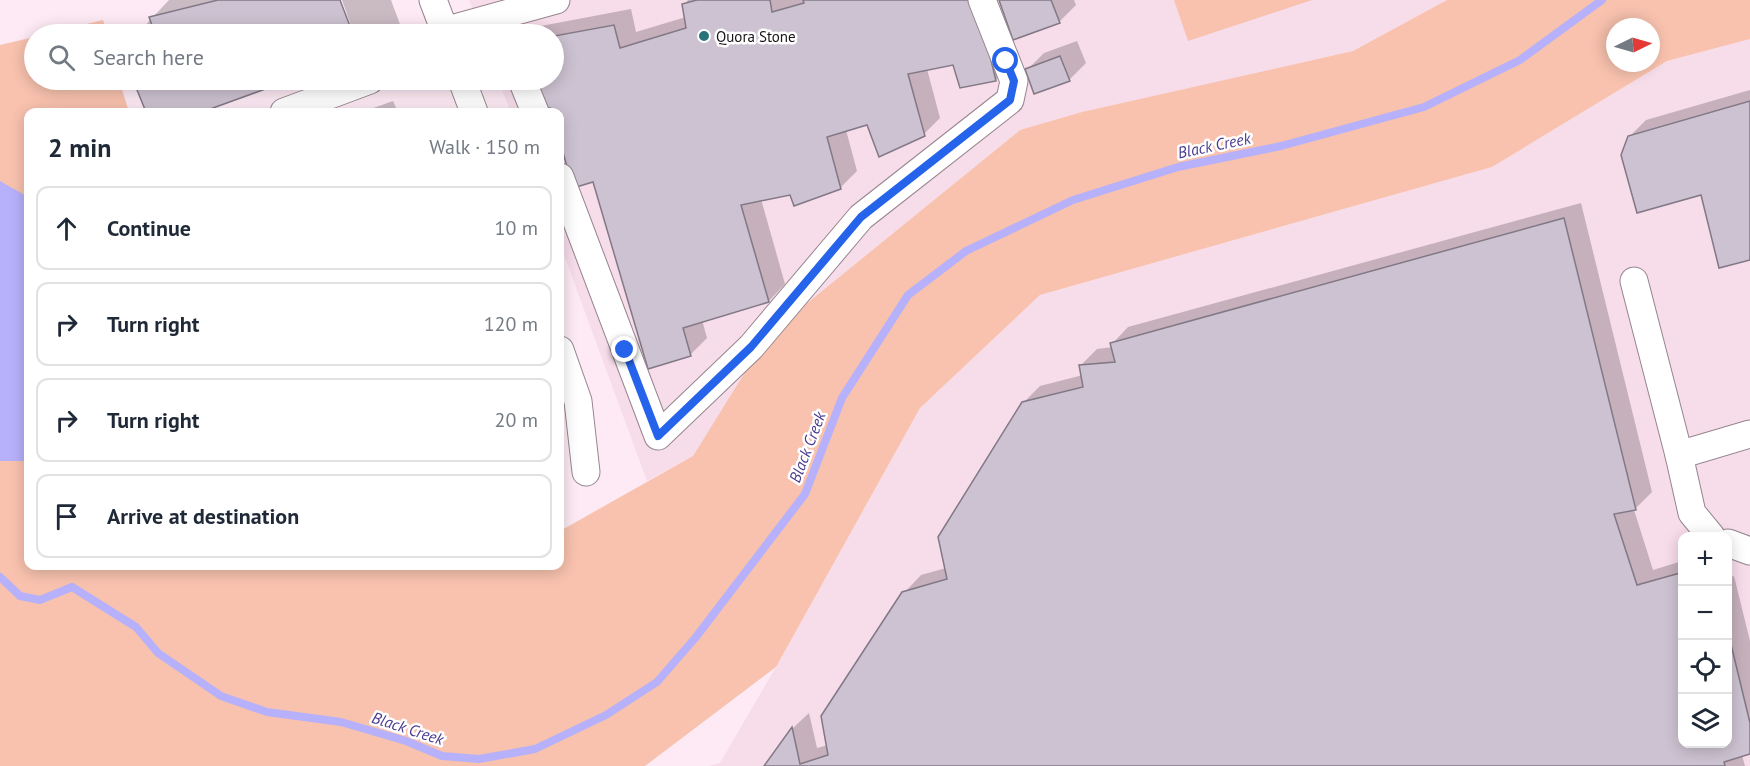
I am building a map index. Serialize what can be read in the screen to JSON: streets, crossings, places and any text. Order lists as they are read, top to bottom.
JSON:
{
  "water": ["Black Creek"],
  "places": ["Quora Stone"],
  "north": "right",
  "page": {
    "search": "Search here",
    "heading": ["2 min", "Walk · 150 m"],
    "list": [
      ["Continue", "10 m"],
      ["Turn right", "120 m"],
      ["Turn right", "20 m"],
      "Arrive at destination"
    ],
    "map_buttons": ["+", "−"]
  }
}
